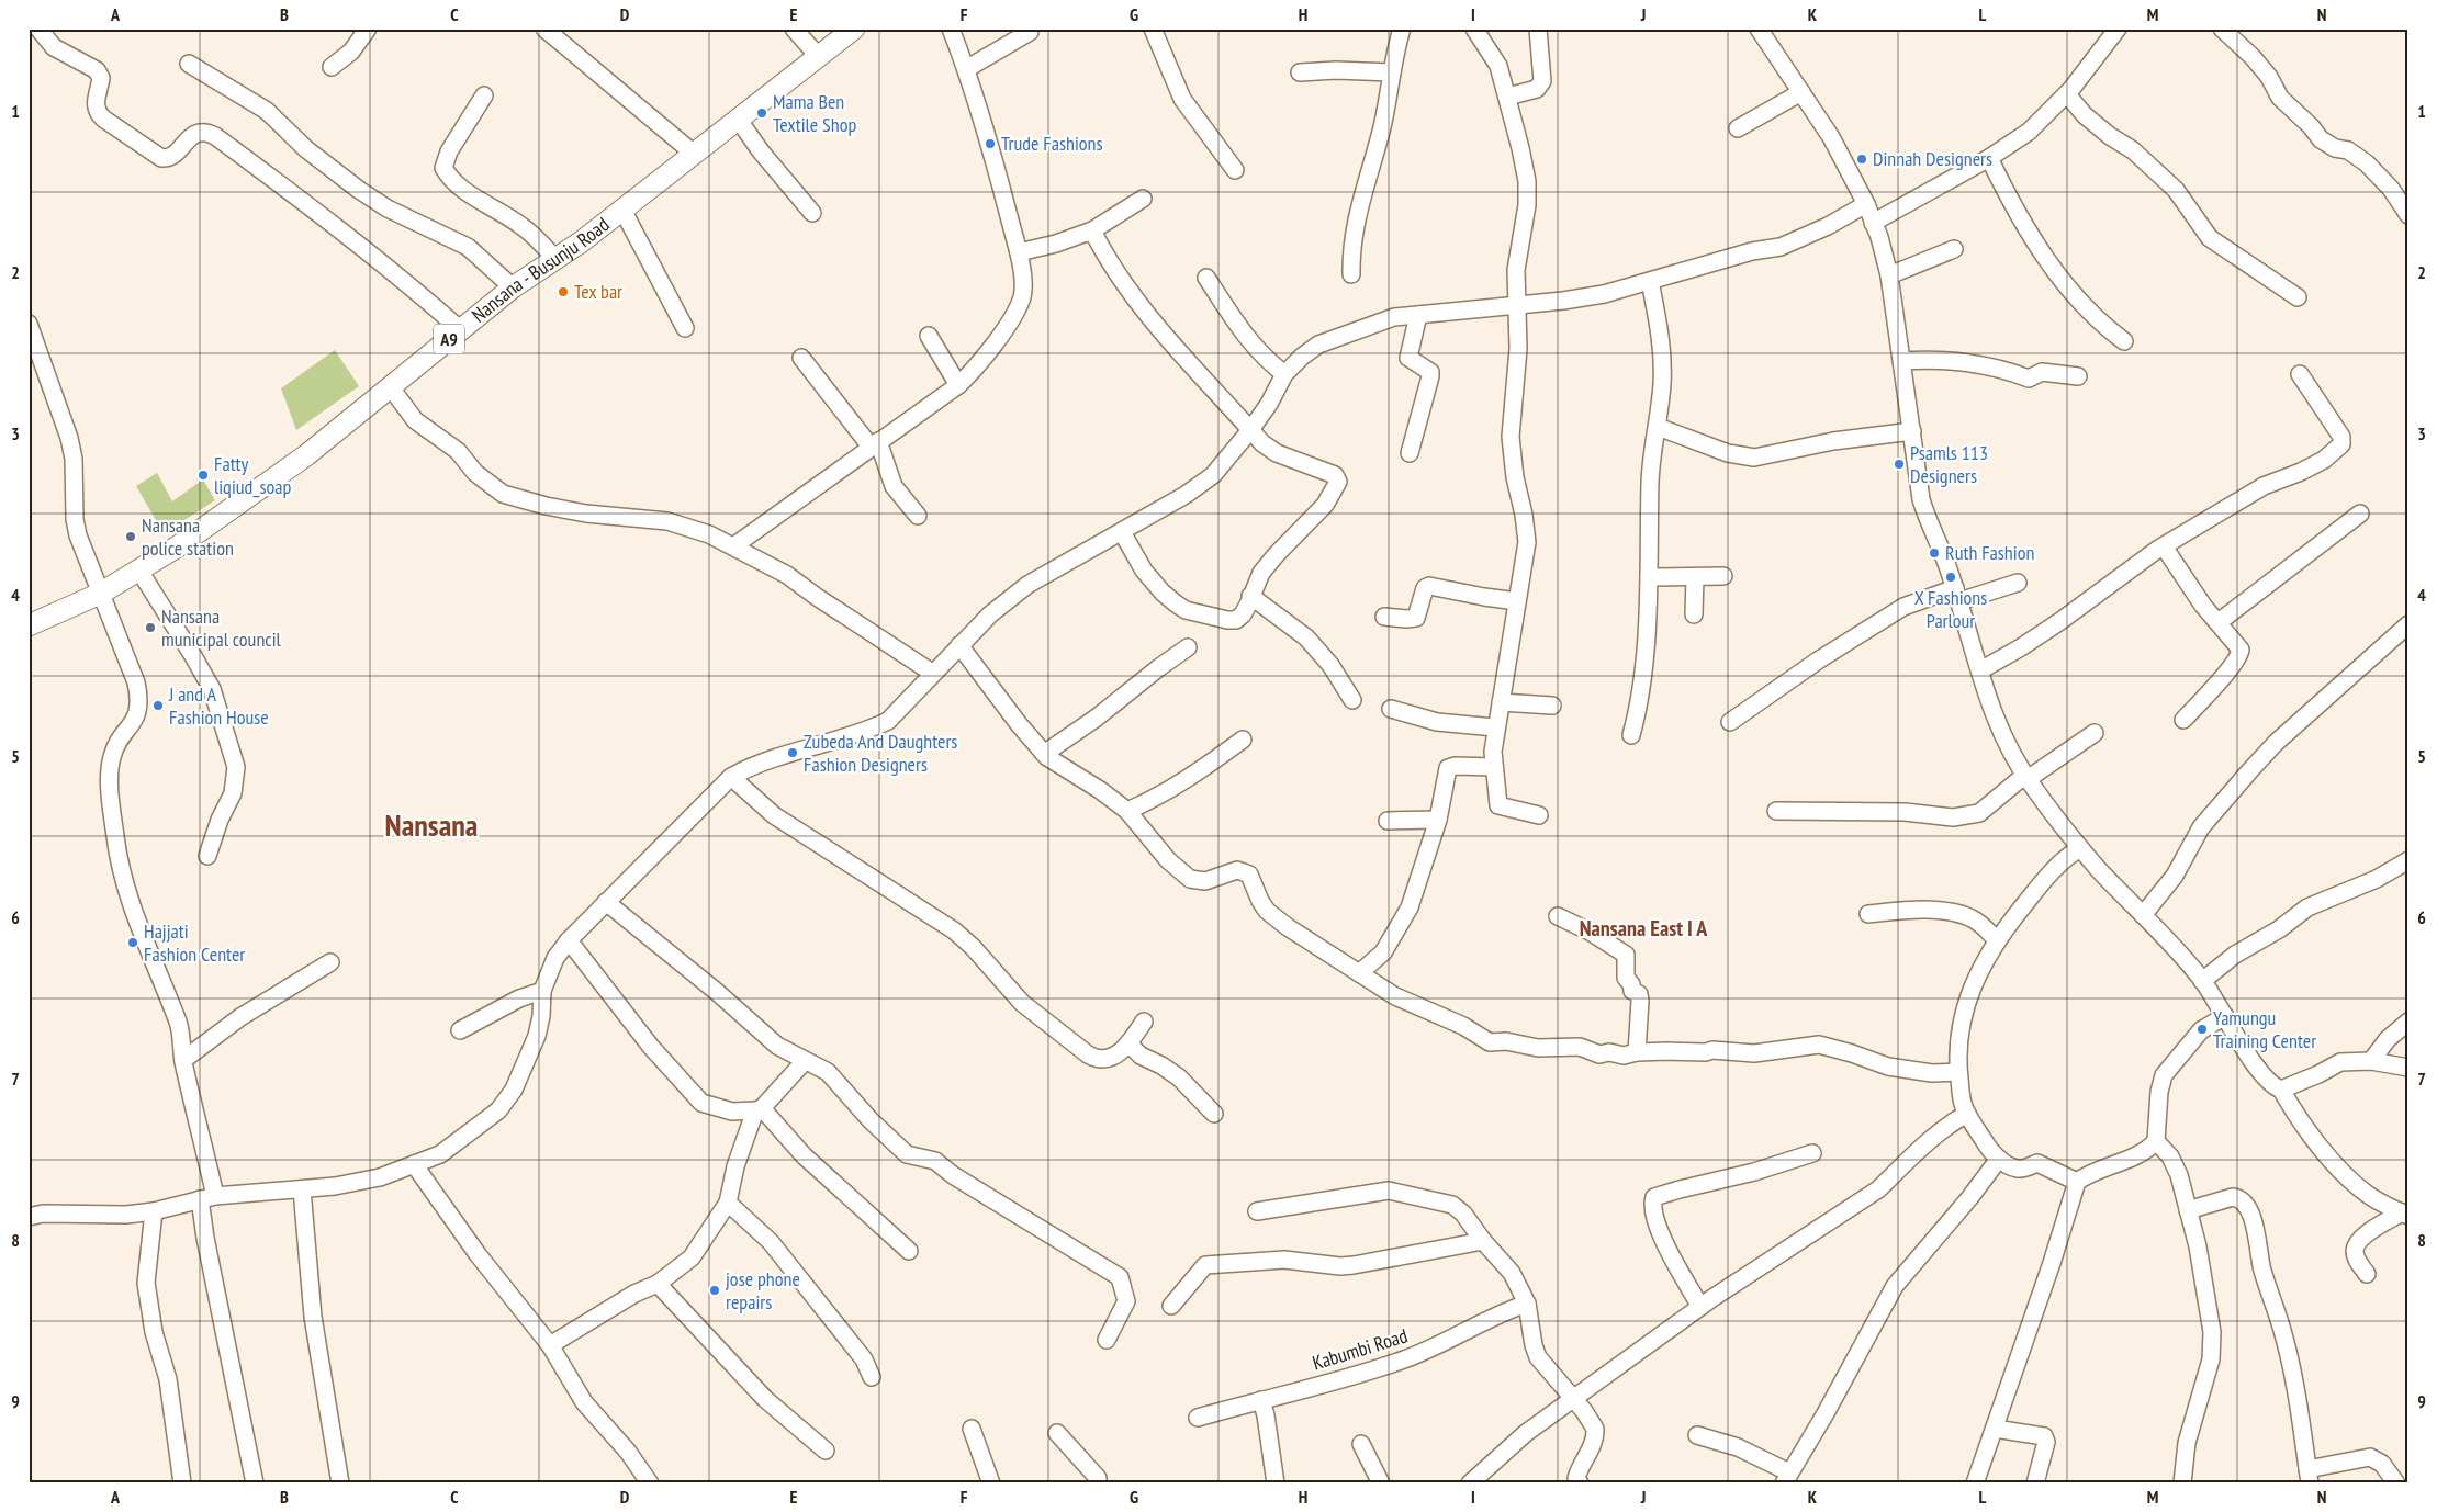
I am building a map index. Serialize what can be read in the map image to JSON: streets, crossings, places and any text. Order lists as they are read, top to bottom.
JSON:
{
  "streets": {
    "main road": ["Nansana - Busunju Road", "A9"],
    "street": ["Kabumbi Road"]
  },
  "districts": ["Nansana", "Nansana East I A"],
  "places": [
    "Mama Ben Textile Shop",
    "Trude Fashions",
    "Dinnah Designers",
    "Tex bar",
    "Psamls 113 Designers",
    "Fatty liqiud_soap",
    "Nansana police station",
    "Ruth Fashion",
    "X Fashions Parlour",
    "Nansana municipal council",
    "J and A Fashion House",
    "Zubeda And Daughters Fashion Designers",
    "Hajjati Fashion Center",
    "Yamungu Training Center",
    "jose phone repairs"
  ],
  "grid": {
    "columns": [
      "A",
      "B",
      "C",
      "D",
      "E",
      "F",
      "G",
      "H",
      "I",
      "J",
      "K",
      "L",
      "M",
      "N"
    ],
    "rows": [
      "1",
      "2",
      "3",
      "4",
      "5",
      "6",
      "7",
      "8",
      "9"
    ]
  }
}
